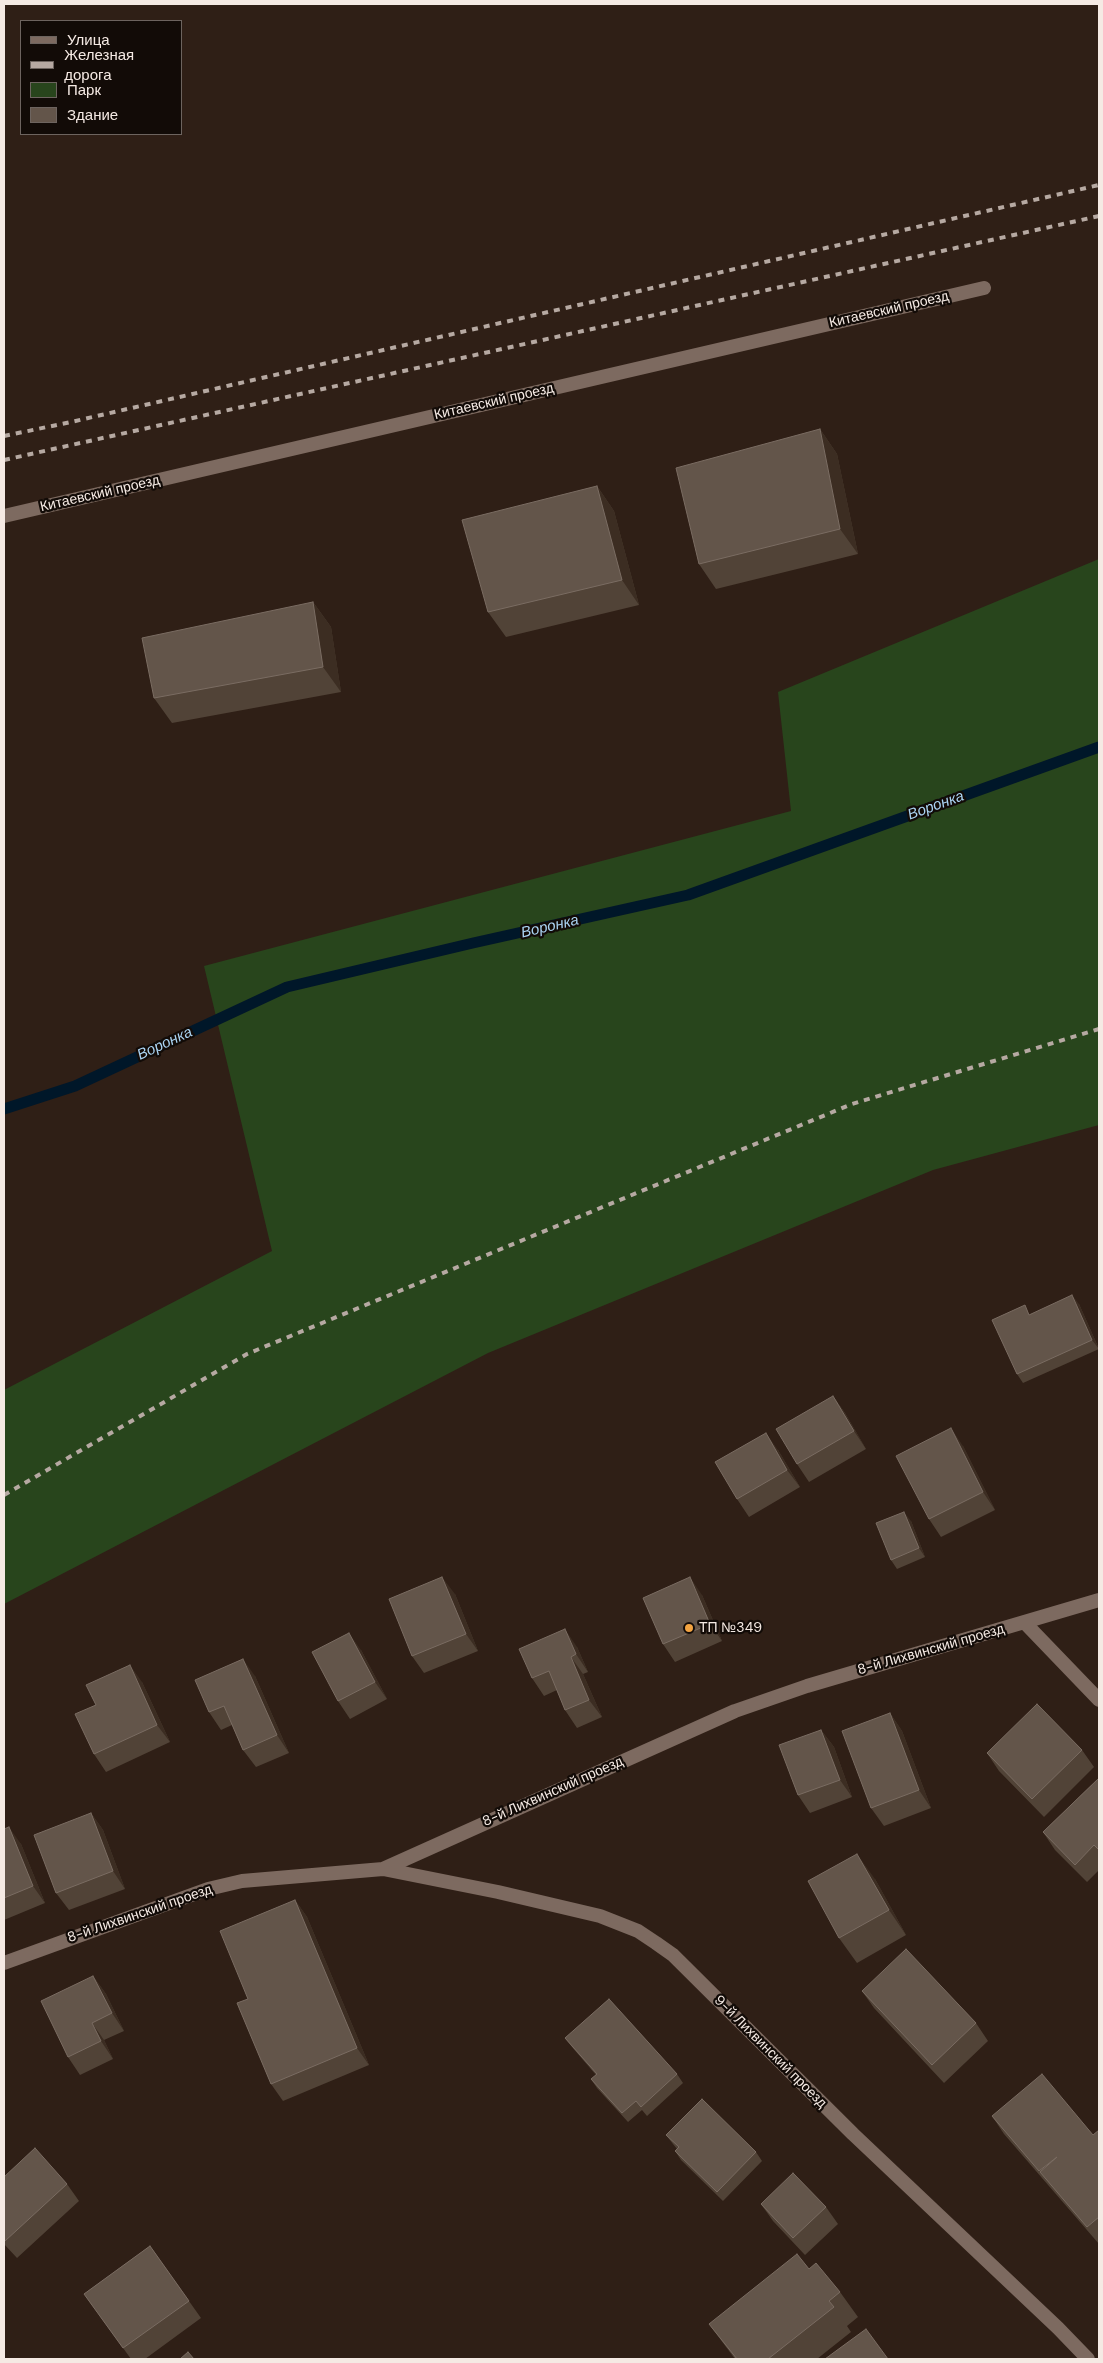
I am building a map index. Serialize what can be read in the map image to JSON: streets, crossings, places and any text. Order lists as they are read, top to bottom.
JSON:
{
  "streets": {
    "street": ["Китаевский проезд", "8-й Лихвинский проезд", "9-й Лихвинский проезд"]
  },
  "crossings": [
    ["8-й Лихвинский проезд", "9-й Лихвинский проезд"]
  ],
  "water": ["Воронка"],
  "places": ["ТП №349"],
  "legend": [
    "Улица",
    "Железная дорога",
    "Парк",
    "Здание"
  ]
}
